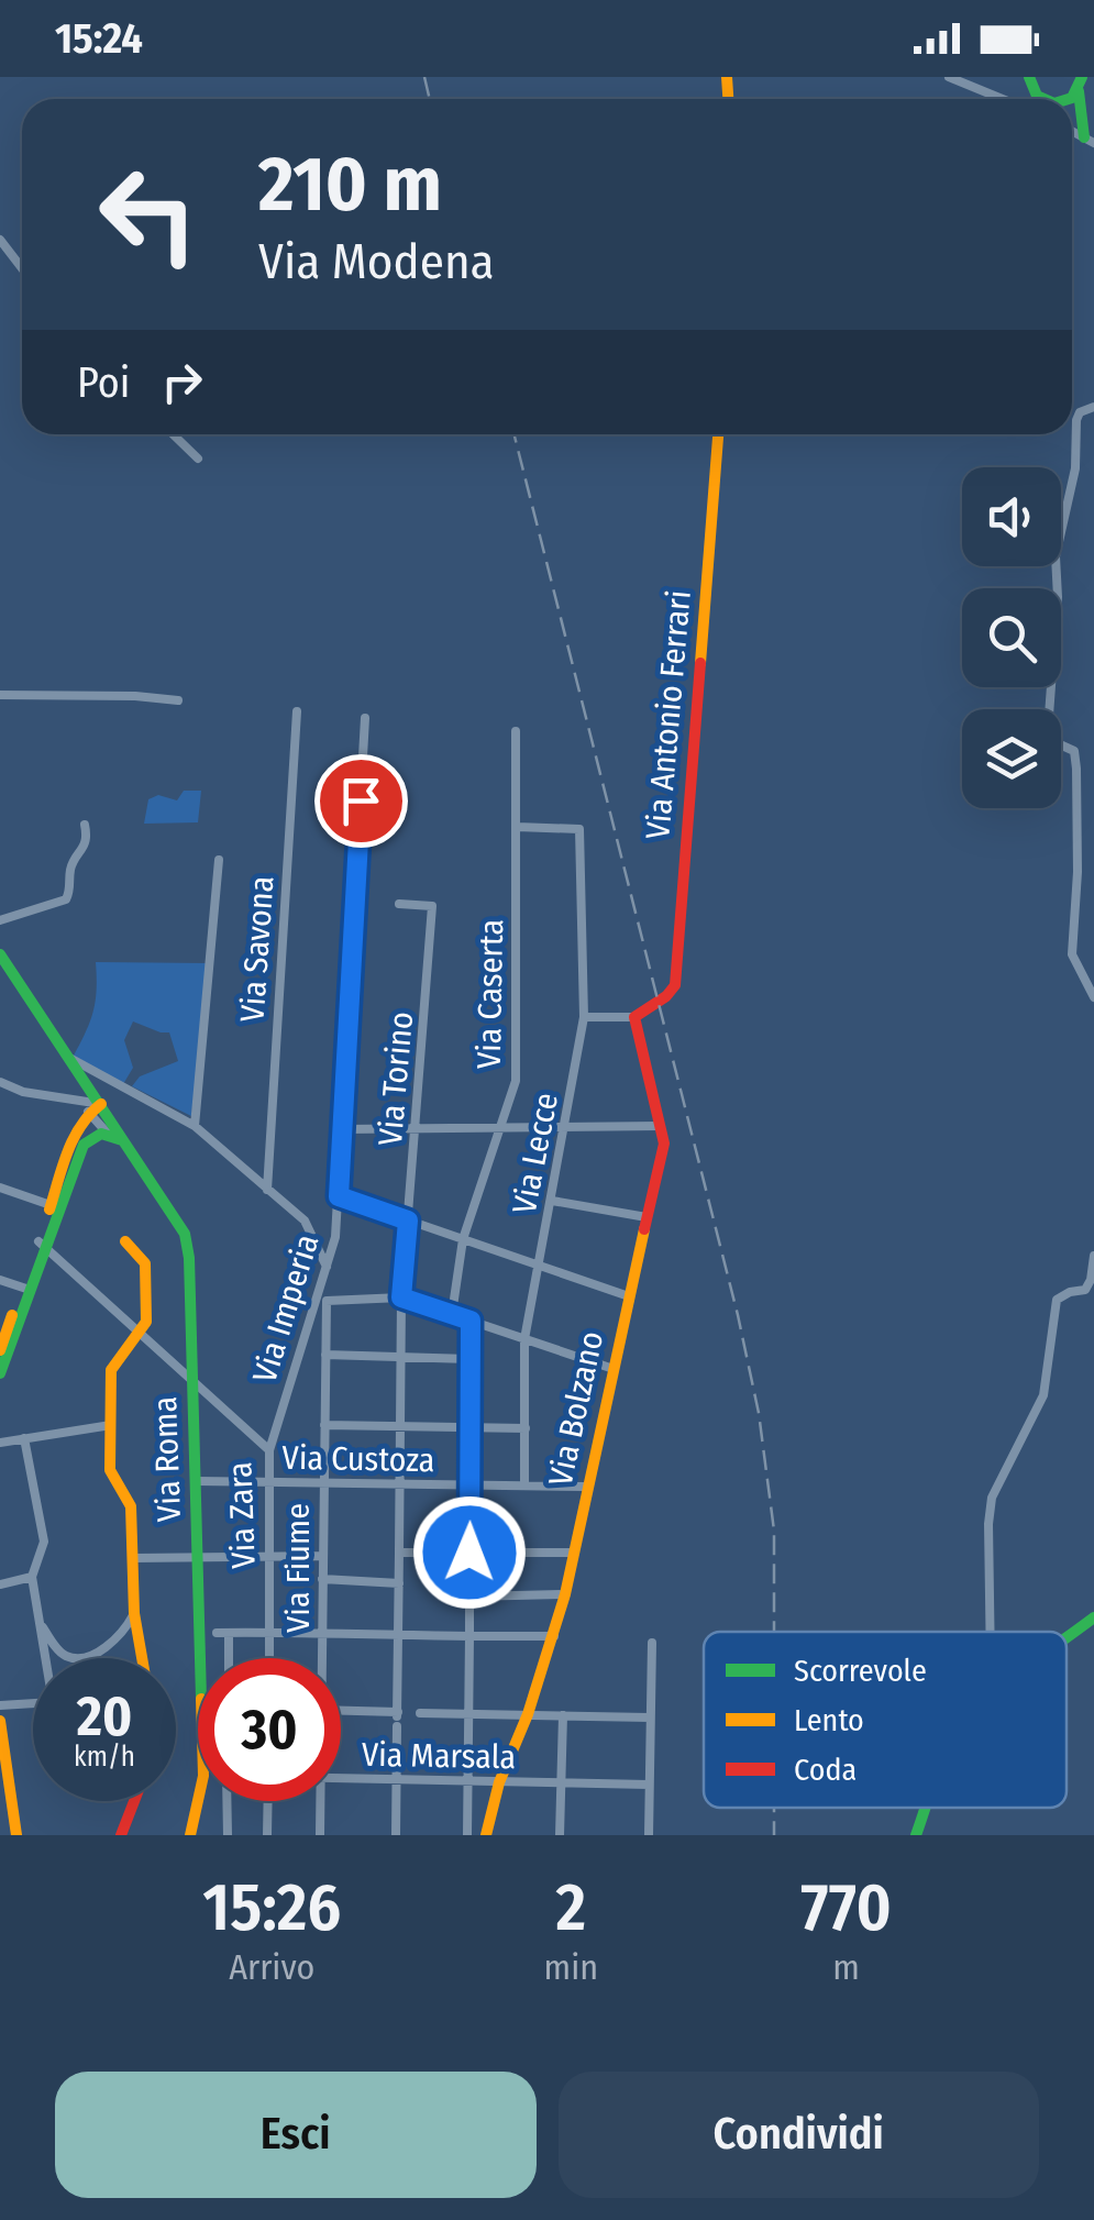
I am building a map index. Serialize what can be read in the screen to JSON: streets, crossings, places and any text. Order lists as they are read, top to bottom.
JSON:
{
  "streets": {
    "street": [
      "Via Antonio Ferrari",
      "Via Savona",
      "Via Caserta",
      "Via Torino",
      "Via Lecce",
      "Via Imperia",
      "Via Bolzano",
      "Via Roma",
      "Via Custoza",
      "Via Zara",
      "Via Fiume",
      "Via Marsala"
    ]
  },
  "crossings": [
    ["Via Antonio Ferrari", "Via Bolzano"],
    ["Via Caserta", "Via Lecce"],
    ["Via Torino", "Via Custoza"],
    ["Via Torino", "Via Fiume"],
    ["Via Lecce", "Via Custoza"],
    ["Via Imperia", "Via Zara"],
    ["Via Bolzano", "Via Custoza"],
    ["Via Bolzano", "Via Marsala"],
    ["Via Roma", "Via Custoza"],
    ["Via Roma", "Via Zara"],
    ["Via Custoza", "Via Zara"],
    ["Via Custoza", "Via Fiume"]
  ],
  "legend": ["Scorrevole", "Lento", "Coda"],
  "page": {
    "status": "15:24",
    "turn": ["210 m", "Via Modena"],
    "then": "Poi",
    "speed": "20 km/h",
    "limit": "30",
    "eta": [
      "15:26",
      "Arrivo",
      "2",
      "min",
      "770",
      "m"
    ],
    "buttons": ["Esci", "Condividi"]
  }
}
